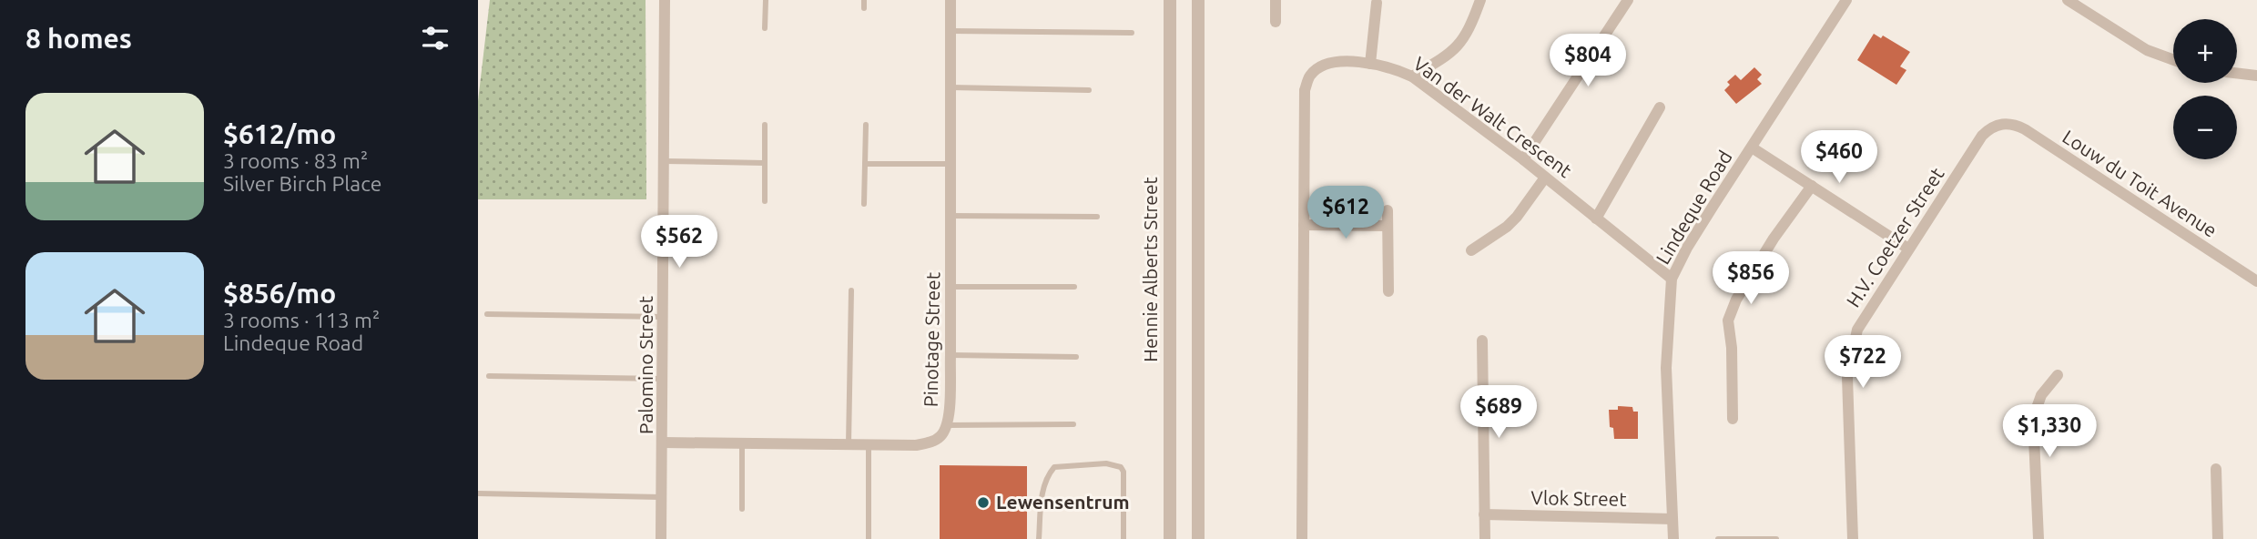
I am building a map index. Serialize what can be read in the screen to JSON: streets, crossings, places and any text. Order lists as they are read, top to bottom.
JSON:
{
  "streets": {
    "street": [
      "Van der Walt Crescent",
      "Louw du Toit Avenue",
      "Lindeque Road",
      "H.V. Coetzer Street",
      "Hennie Alberts Street",
      "Pinotage Street",
      "Palomino Street",
      "Vlok Street"
    ]
  },
  "crossings": [
    ["Van der Walt Crescent", "Lindeque Road"],
    ["Louw du Toit Avenue", "H.V. Coetzer Street"],
    ["Lindeque Road", "Vlok Street"],
    ["Pinotage Street", "Palomino Street"]
  ],
  "places": ["Lewensentrum"],
  "page": {
    "heading": "8 homes",
    "map_buttons": ["+", "−"],
    "price": [
      "$804",
      "$460",
      "$612",
      "$562",
      "$856",
      "$722",
      "$689",
      "$1,330"
    ],
    "list": [
      {
        "name": "$612/mo",
        "note": "3 rooms · 83 m² · Silver Birch Place"
      },
      {
        "name": "$856/mo",
        "note": "3 rooms · 113 m² · Lindeque Road"
      }
    ]
  }
}
